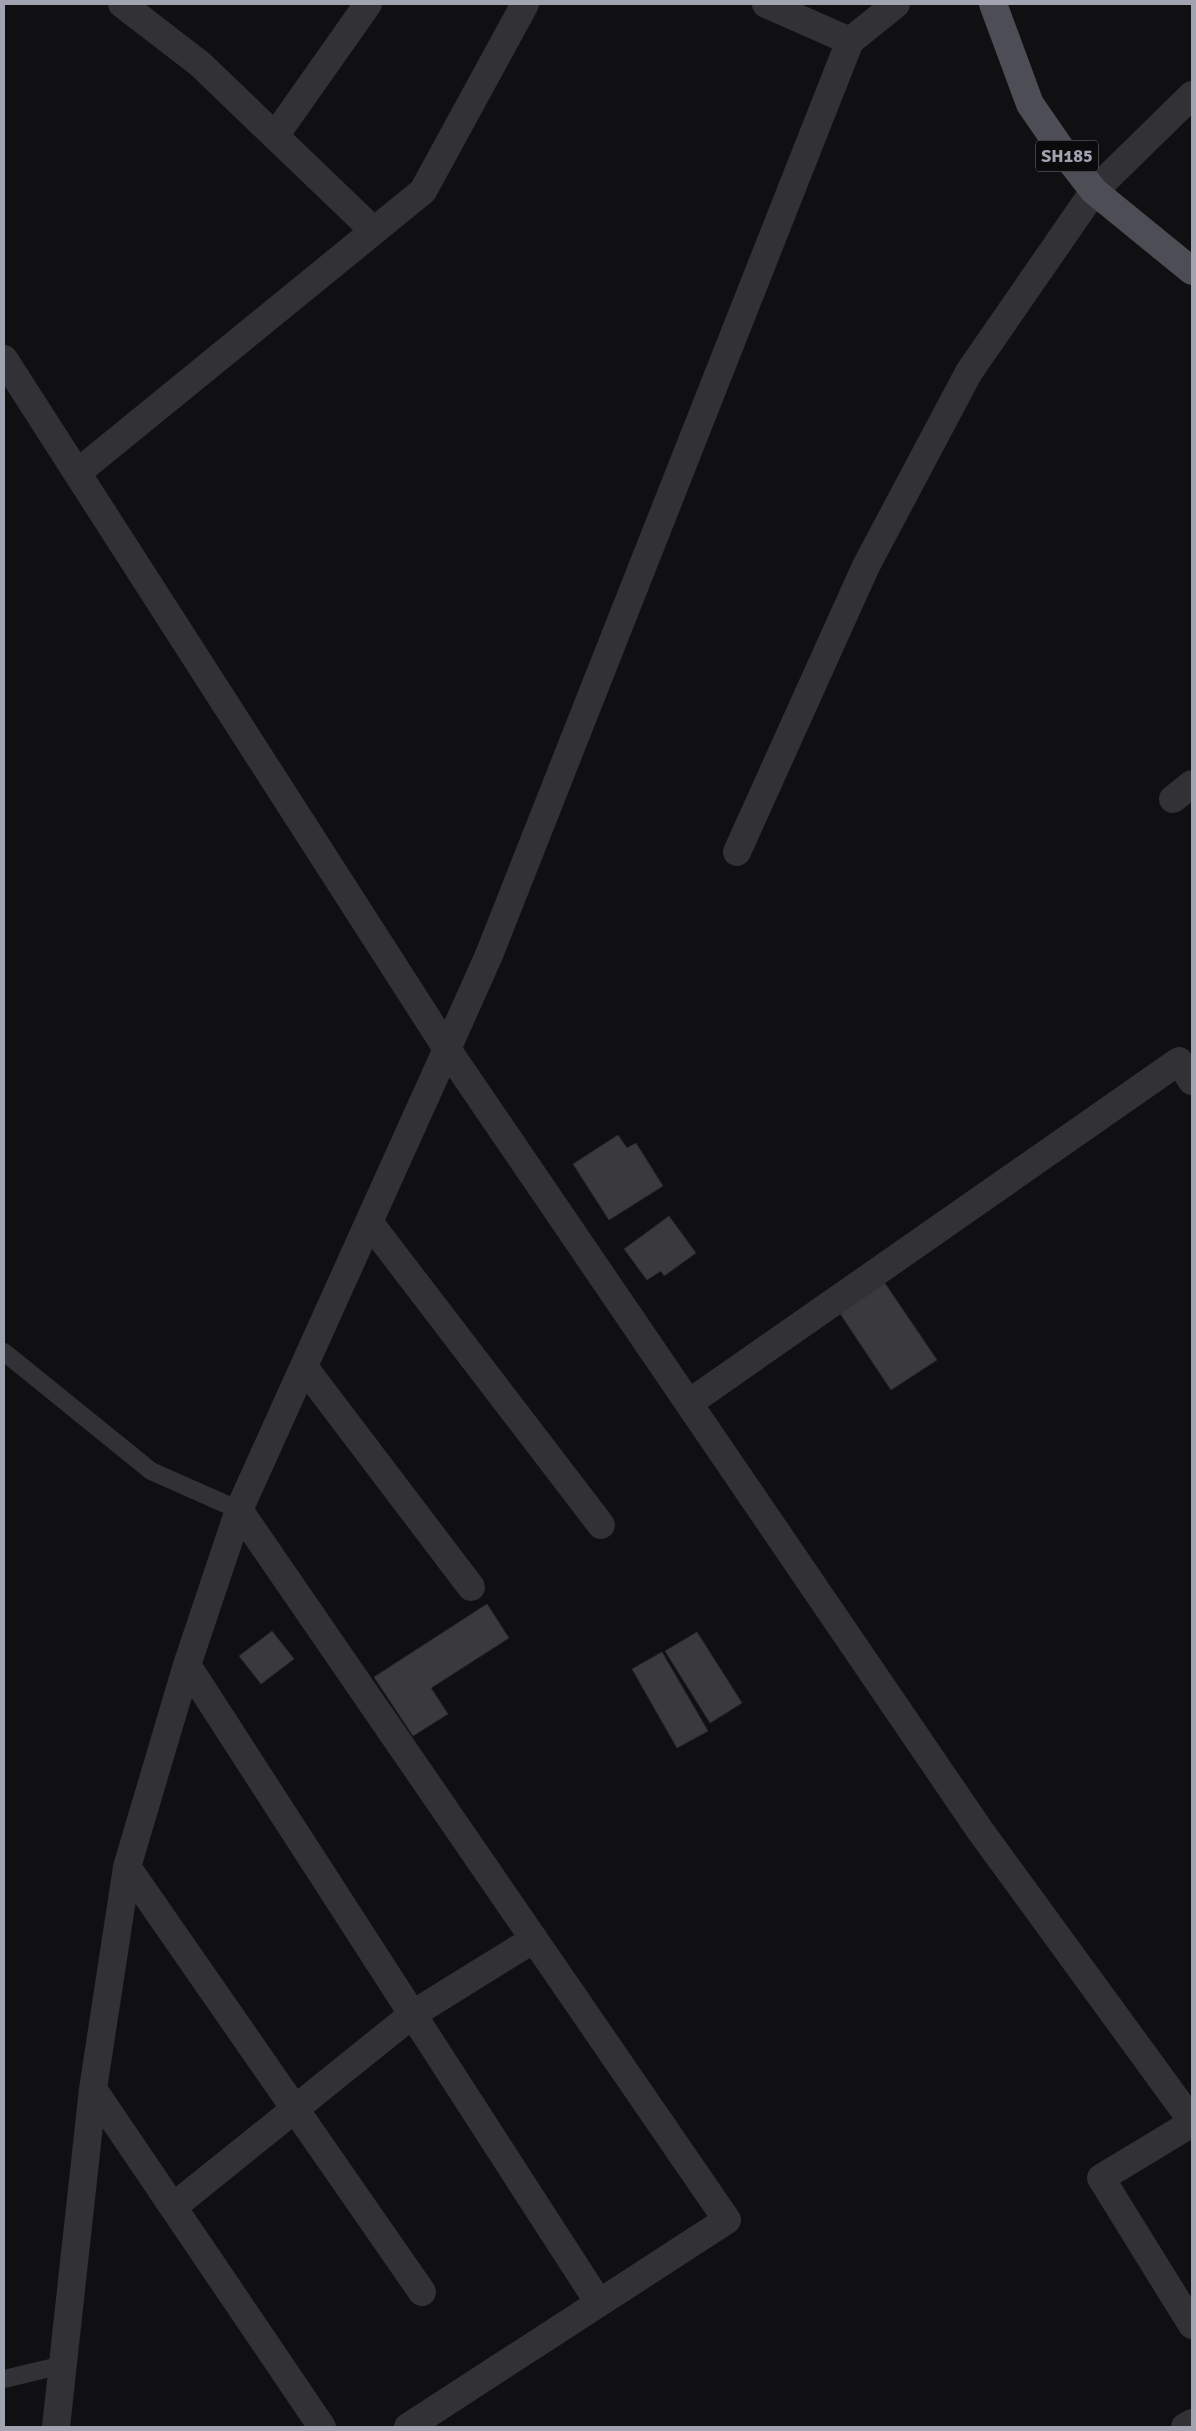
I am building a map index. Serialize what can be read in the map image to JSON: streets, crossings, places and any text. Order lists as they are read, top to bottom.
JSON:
{
  "streets": {
    "main road": ["SH185"]
  }
}
